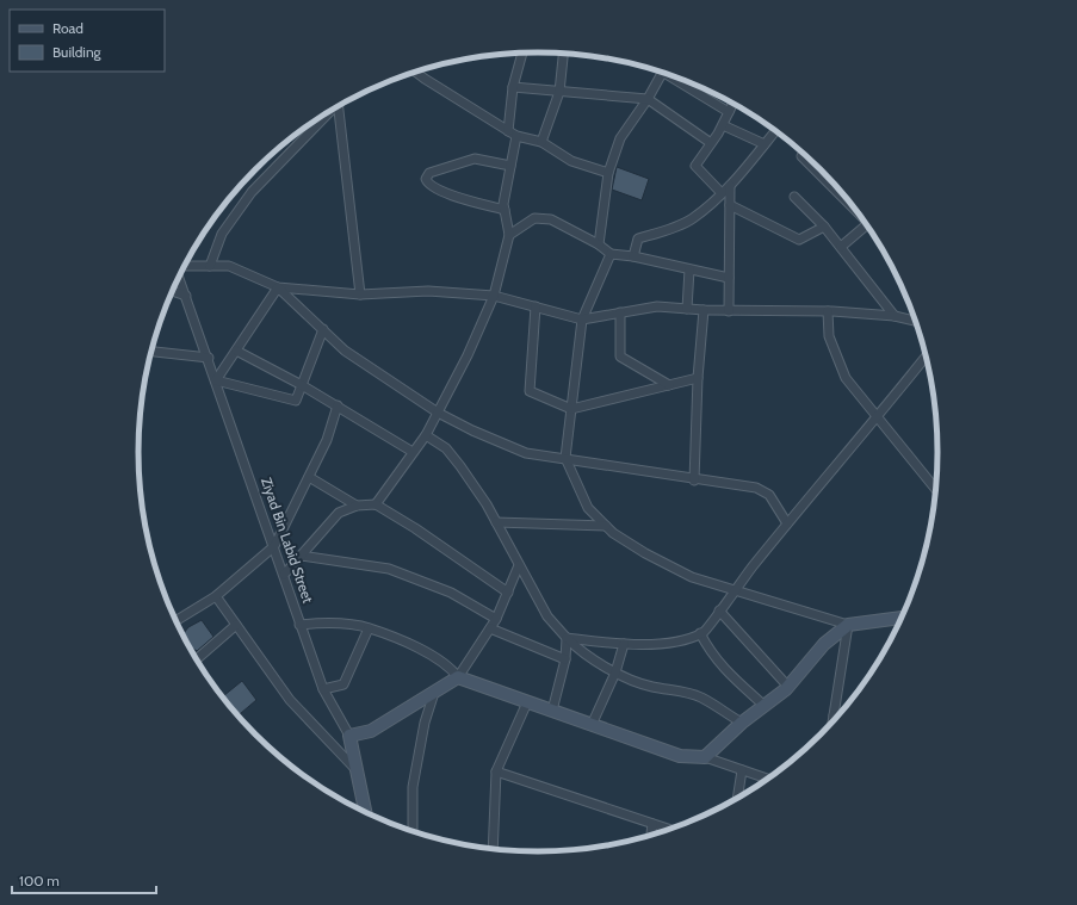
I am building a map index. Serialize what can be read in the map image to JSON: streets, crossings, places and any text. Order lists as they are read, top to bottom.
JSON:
{
  "streets": {
    "street": ["Ziyad Bin Labid Street"]
  },
  "legend": ["Road", "Building"],
  "scale_bar": "100 m"
}
